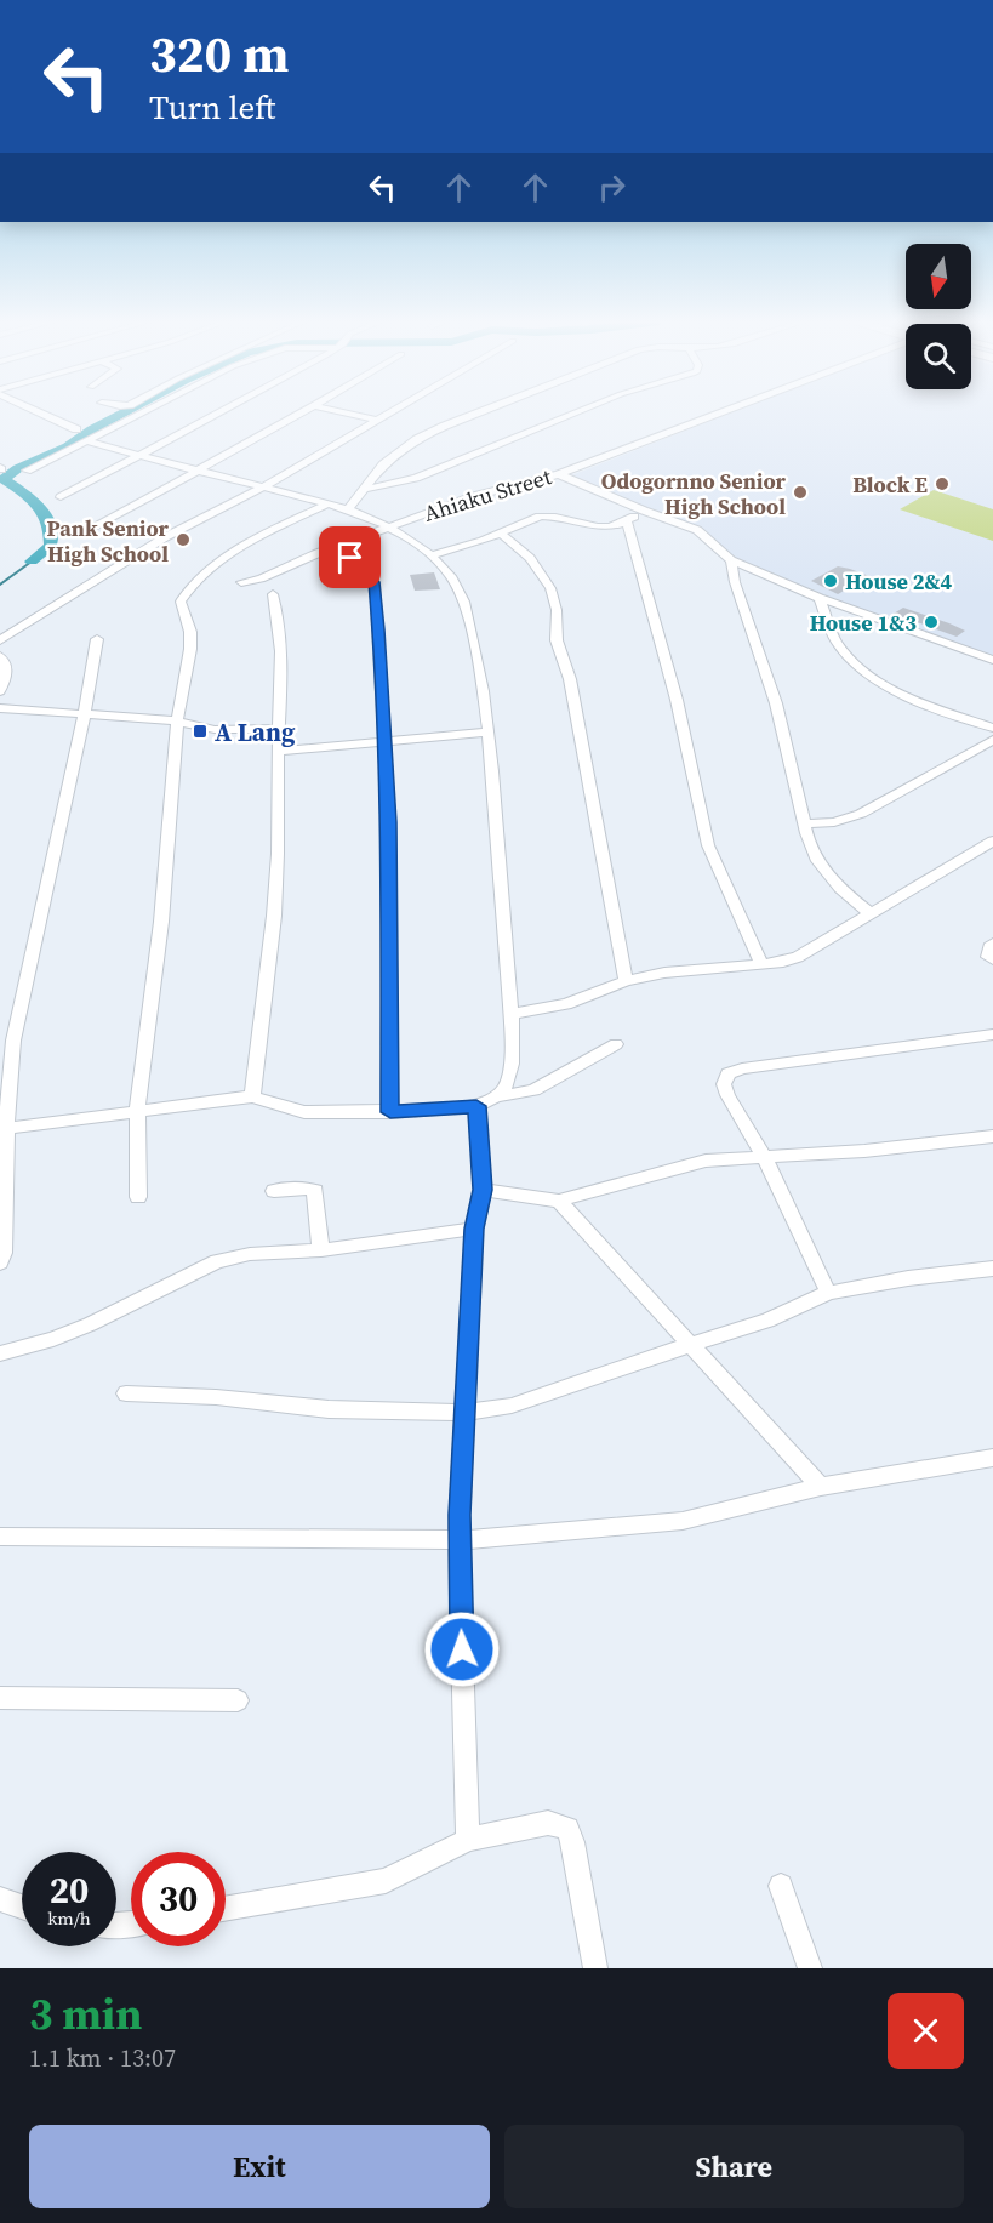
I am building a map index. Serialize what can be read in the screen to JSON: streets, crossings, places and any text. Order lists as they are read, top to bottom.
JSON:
{
  "streets": {
    "street": ["Ahiaku Street"]
  },
  "places": {
    "other": [
      "Block E",
      "Odogornno Senior High School",
      "Pank Senior High School",
      "House 2&4",
      "House 1&3"
    ],
    "transit": ["A Lang"]
  },
  "north": "bottom",
  "page": {
    "turn": ["320 m", "Turn left"],
    "speed": "20 km/h",
    "limit": "30",
    "heading": ["3 min", "1.1 km · 13:07"],
    "buttons": ["Exit", "Share"]
  }
}
